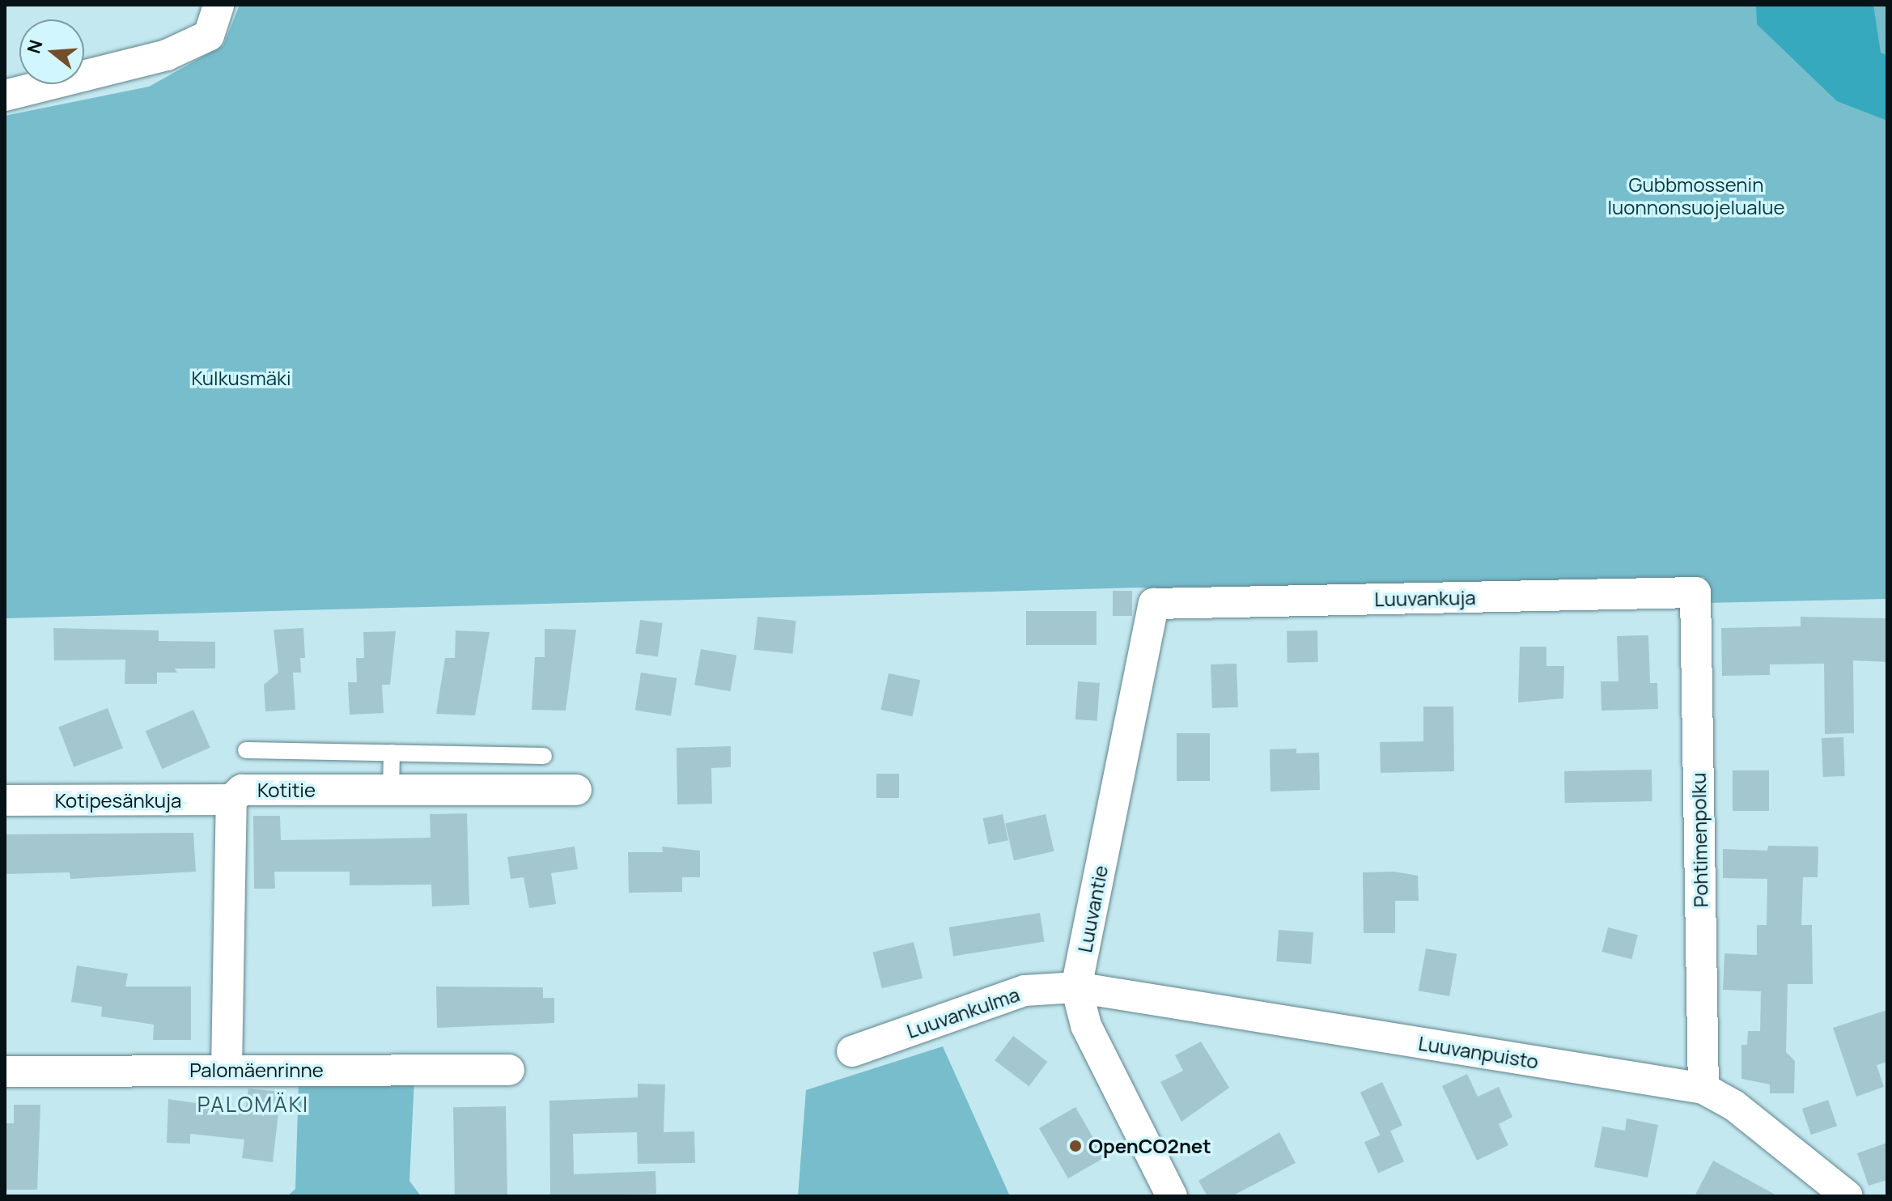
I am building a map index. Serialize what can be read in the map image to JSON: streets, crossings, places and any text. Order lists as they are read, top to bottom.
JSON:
{
  "streets": {
    "street": [
      "Luuvankuja",
      "Kotitie",
      "Kotipesänkuja",
      "Pohtimenpolku",
      "Luuvantie",
      "Luuvankulma",
      "Luuvanpuisto",
      "Palomäenrinne"
    ]
  },
  "crossings": [
    ["Luuvankuja", "Pohtimenpolku"],
    ["Luuvankuja", "Luuvantie"],
    ["Kotitie", "Kotipesänkuja"],
    ["Kotitie", "Palomäenrinne"],
    ["Pohtimenpolku", "Luuvanpuisto"],
    ["Luuvantie", "Luuvankulma"],
    ["Luuvantie", "Luuvanpuisto"],
    ["Luuvankulma", "Luuvanpuisto"]
  ],
  "districts": ["PALOMÄKI"],
  "parks": ["Gubbmossenin luonnonsuojelualue", "Kulkusmäki"],
  "places": ["OpenCO2net"],
  "north": "left"
}
